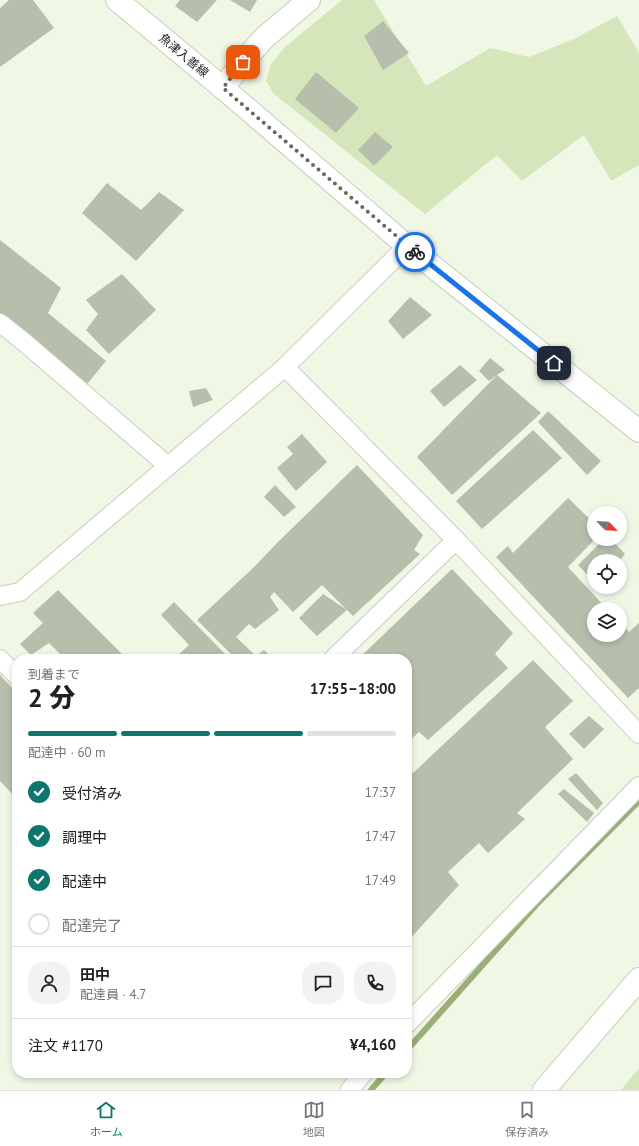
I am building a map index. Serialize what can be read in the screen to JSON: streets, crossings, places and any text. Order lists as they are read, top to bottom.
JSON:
{
  "streets": {
    "main road": ["魚津入善線"]
  },
  "north": "bottom right",
  "page": {
    "heading": ["2 分", "到着まで", "17:55–18:00"],
    "panel": [
      "田中",
      "配達員 · 4.7",
      "注文 #1170",
      "¥4,160"
    ],
    "bar": "配達中 · 60 m",
    "list": [
      ["受付済み", "17:37"],
      ["調理中", "17:47"],
      ["配達中", "17:49"],
      "配達完了"
    ],
    "tabs": ["ホーム", "地図", "保存済み"]
  }
}
